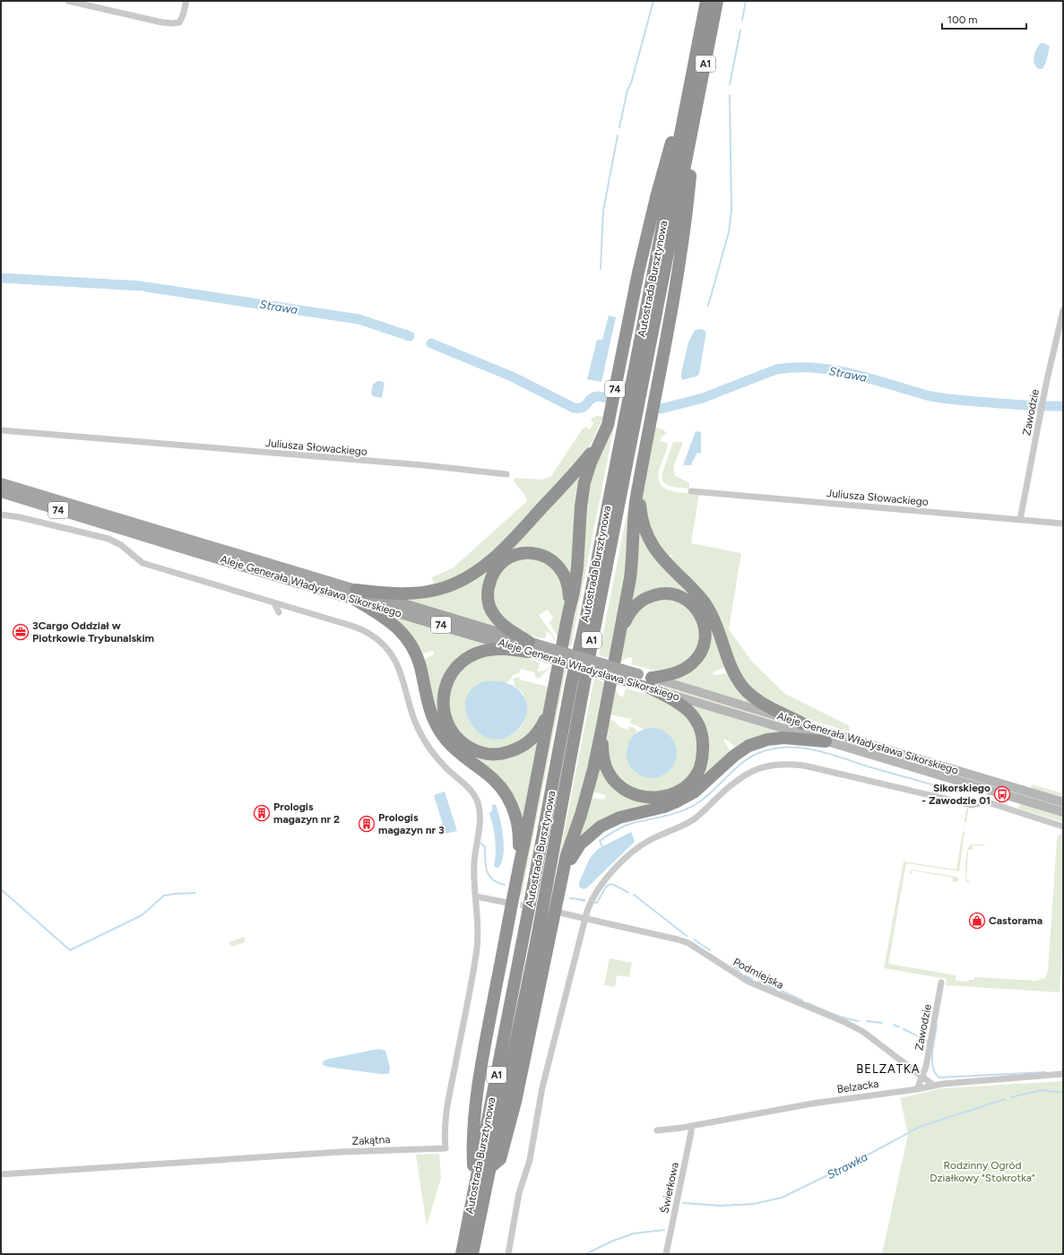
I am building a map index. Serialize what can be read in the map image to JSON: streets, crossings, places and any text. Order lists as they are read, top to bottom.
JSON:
{
  "streets": {
    "highway": ["A1", "Autostrada Bursztynowa", "74"],
    "main road": ["Aleje Generała Władysława Sikorskiego"],
    "street": [
      "Zawodzie",
      "Juliusza Słowackiego",
      "Podmiejska",
      "Belzacka",
      "Zakątna",
      "Świerkowa"
    ]
  },
  "crossings": [
    ["Autostrada Bursztynowa", "74"],
    ["74", "Aleje Generała Władysława Sikorskiego"],
    ["Zawodzie", "Juliusza Słowackiego"],
    ["Zawodzie", "Podmiejska"],
    ["Zawodzie", "Belzacka"],
    ["Podmiejska", "Belzacka"],
    ["Belzacka", "Świerkowa"]
  ],
  "districts": ["BELZATKA"],
  "water": ["Strawa", "Strawka"],
  "parks": ["Rodzinny Ogród Działkowy \"Stokrotka\""],
  "places": {
    "office": ["3Cargo Oddział w Piotrkowie Trybunalskim"],
    "bus stop": ["Sikorskiego - Zawodzie 01"],
    "building": ["Prologis magazyn nr 2", "Prologis magazyn nr 3"],
    "shop": ["Castorama"]
  },
  "scale_bar": "100 m"
}
